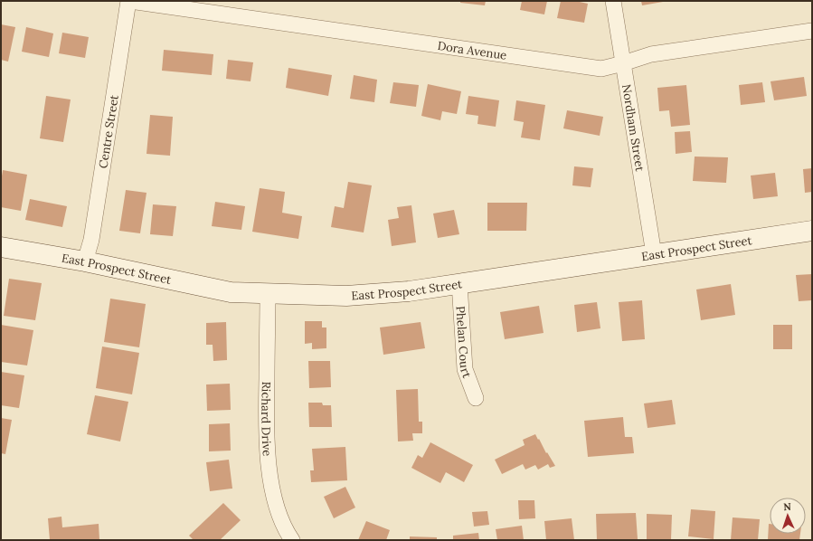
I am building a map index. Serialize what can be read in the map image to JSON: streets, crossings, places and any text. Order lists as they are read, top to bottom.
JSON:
{
  "streets": {
    "street": [
      "Dora Avenue",
      "Nordham Street",
      "Centre Street",
      "East Prospect Street",
      "Phelan Court",
      "Richard Drive"
    ]
  },
  "crossings": [
    ["Dora Avenue", "Nordham Street"],
    ["Dora Avenue", "Centre Street"],
    ["Nordham Street", "East Prospect Street"],
    ["Centre Street", "East Prospect Street"],
    ["East Prospect Street", "Phelan Court"],
    ["East Prospect Street", "Richard Drive"]
  ],
  "north": "top"
}
